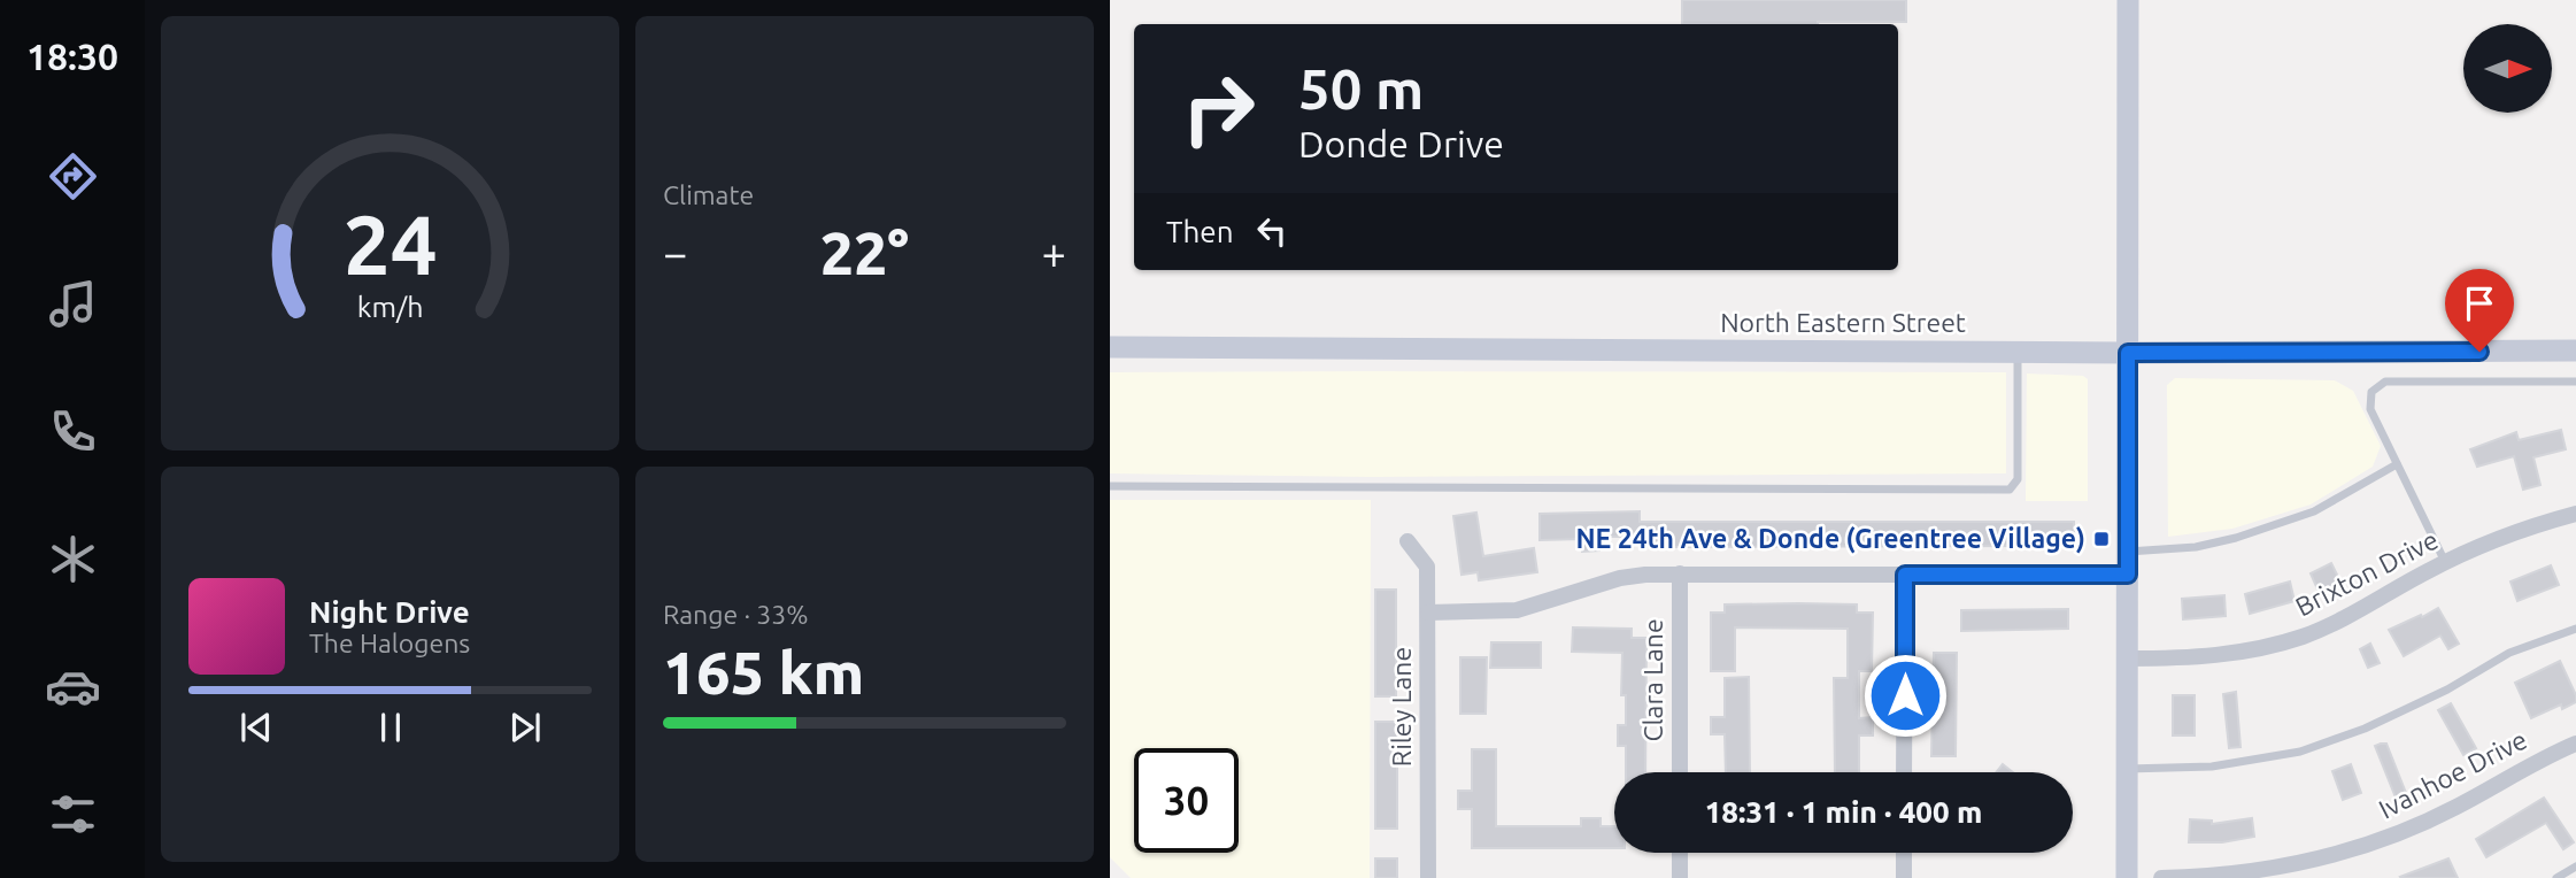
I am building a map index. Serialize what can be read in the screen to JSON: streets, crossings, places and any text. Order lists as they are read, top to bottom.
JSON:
{
  "streets": {
    "main road": ["North Eastern Street"],
    "street": [
      "Brixton Drive",
      "Clara Lane",
      "Riley Lane",
      "Ivanhoe Drive"
    ]
  },
  "places": {
    "transit": ["NE 24th Ave & Donde (Greentree Village)"]
  },
  "north": "right",
  "page": {
    "tabs": "18:30",
    "tile": [
      "Climate",
      ["Range · 33%", "165 km"]
    ],
    "turn": ["50 m", "Donde Drive"],
    "then": "Then",
    "heat": ["−", "22°", "+"],
    "song": ["Night Drive", "The Halogens"],
    "limit": "30",
    "trip": "18:31 · 1 min · 400 m",
    "gauge": ["24", "km/h"]
  }
}
